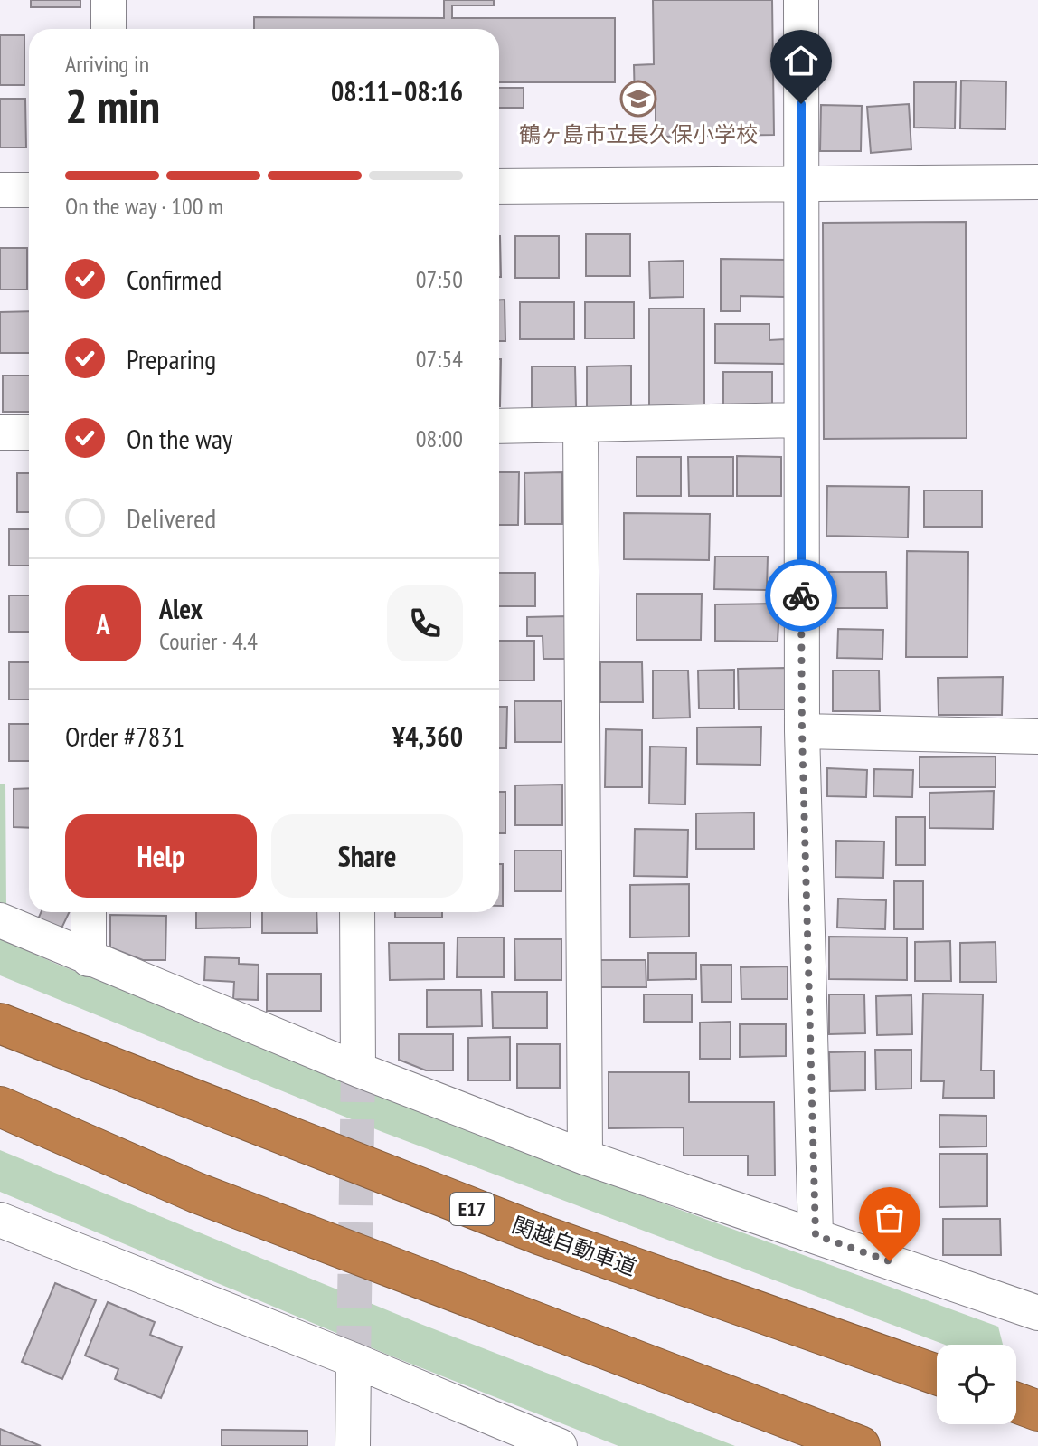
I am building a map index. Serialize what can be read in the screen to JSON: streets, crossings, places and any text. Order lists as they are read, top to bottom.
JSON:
{
  "streets": {
    "highway": ["E17", "関越自動車道"]
  },
  "places": {
    "school or university": ["鶴ヶ島市立長久保小学校"]
  },
  "page": {
    "heading": ["2 min", "Arriving in", "08:11–08:16"],
    "panel": [
      "Alex",
      "Courier · 4.4",
      "Order #7831",
      "¥4,360"
    ],
    "bar": "On the way · 100 m",
    "list": [
      ["Confirmed", "07:50"],
      ["Preparing", "07:54"],
      ["On the way", "08:00"],
      "Delivered"
    ],
    "round": "A",
    "buttons": ["Help", "Share"]
  }
}
